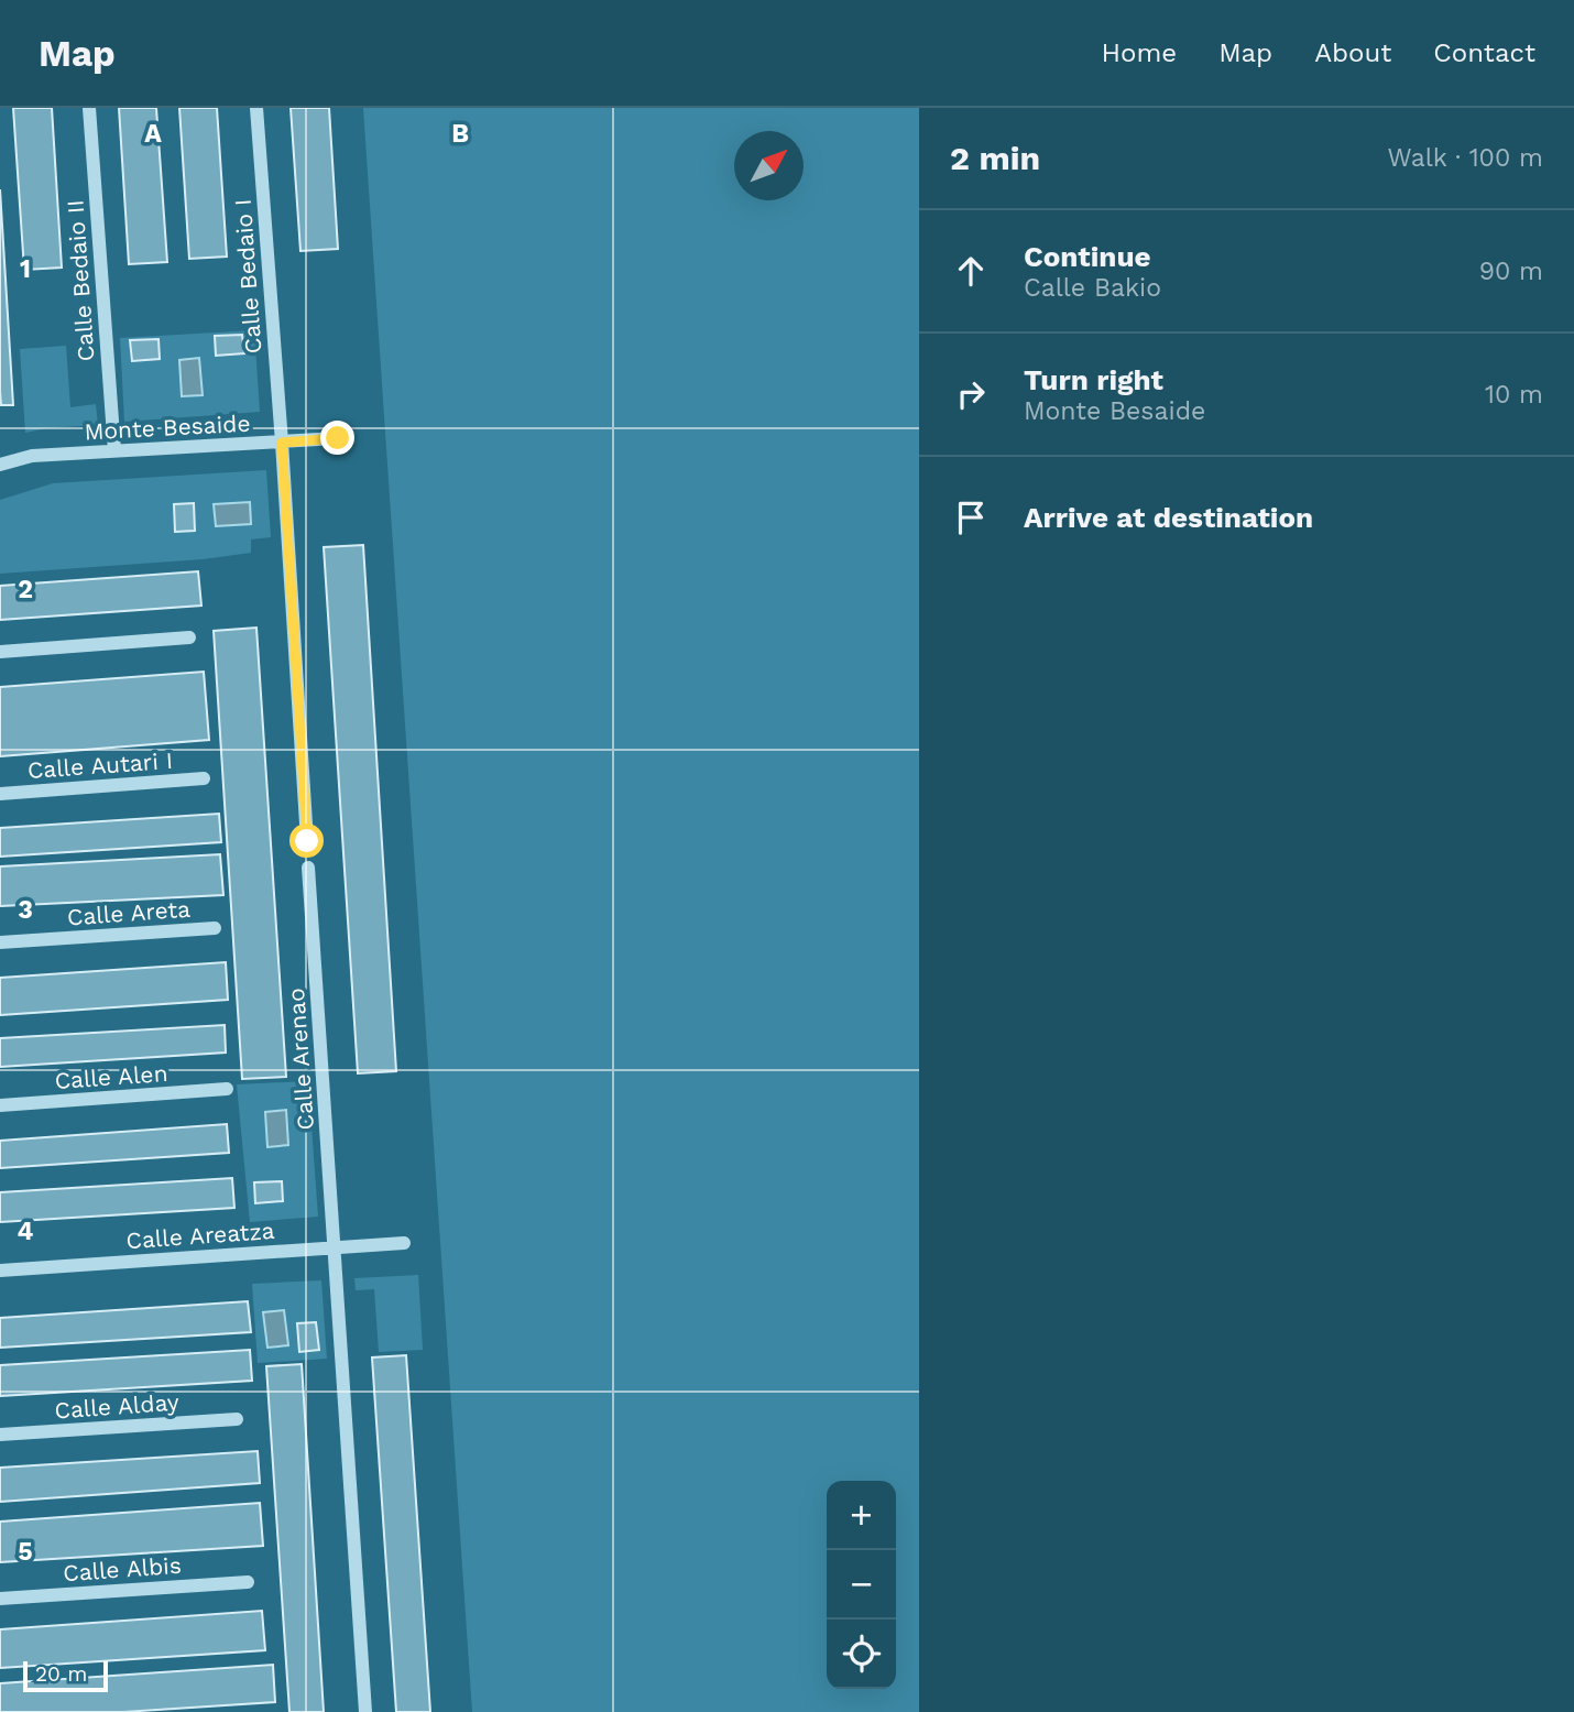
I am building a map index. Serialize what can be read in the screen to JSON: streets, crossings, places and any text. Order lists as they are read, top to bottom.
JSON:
{
  "streets": {
    "street": [
      "Calle Bedaio I",
      "Calle Bedaio II",
      "Monte Besaide",
      "Calle Autari I",
      "Calle Areta",
      "Calle Arenao",
      "Calle Alen",
      "Calle Areatza",
      "Calle Alday",
      "Calle Albis"
    ]
  },
  "crossings": [
    ["Calle Bedaio I", "Monte Besaide"],
    ["Calle Bedaio II", "Monte Besaide"],
    ["Calle Arenao", "Calle Areatza"]
  ],
  "scale_bar": "20 m",
  "north": "top right",
  "page": {
    "header": "Map",
    "nav": [
      "Home",
      "Map",
      "About",
      "Contact"
    ],
    "heading": ["2 min", "Walk · 100 m"],
    "list": [
      ["Continue", "Calle Bakio", "90 m"],
      ["Turn right", "Monte Besaide", "10 m"],
      "Arrive at destination"
    ],
    "map_buttons": ["+", "−"],
    "scale": "20 m"
  },
  "grid": {
    "columns": ["A", "B"],
    "rows": [
      "1",
      "2",
      "3",
      "4",
      "5"
    ]
  }
}
